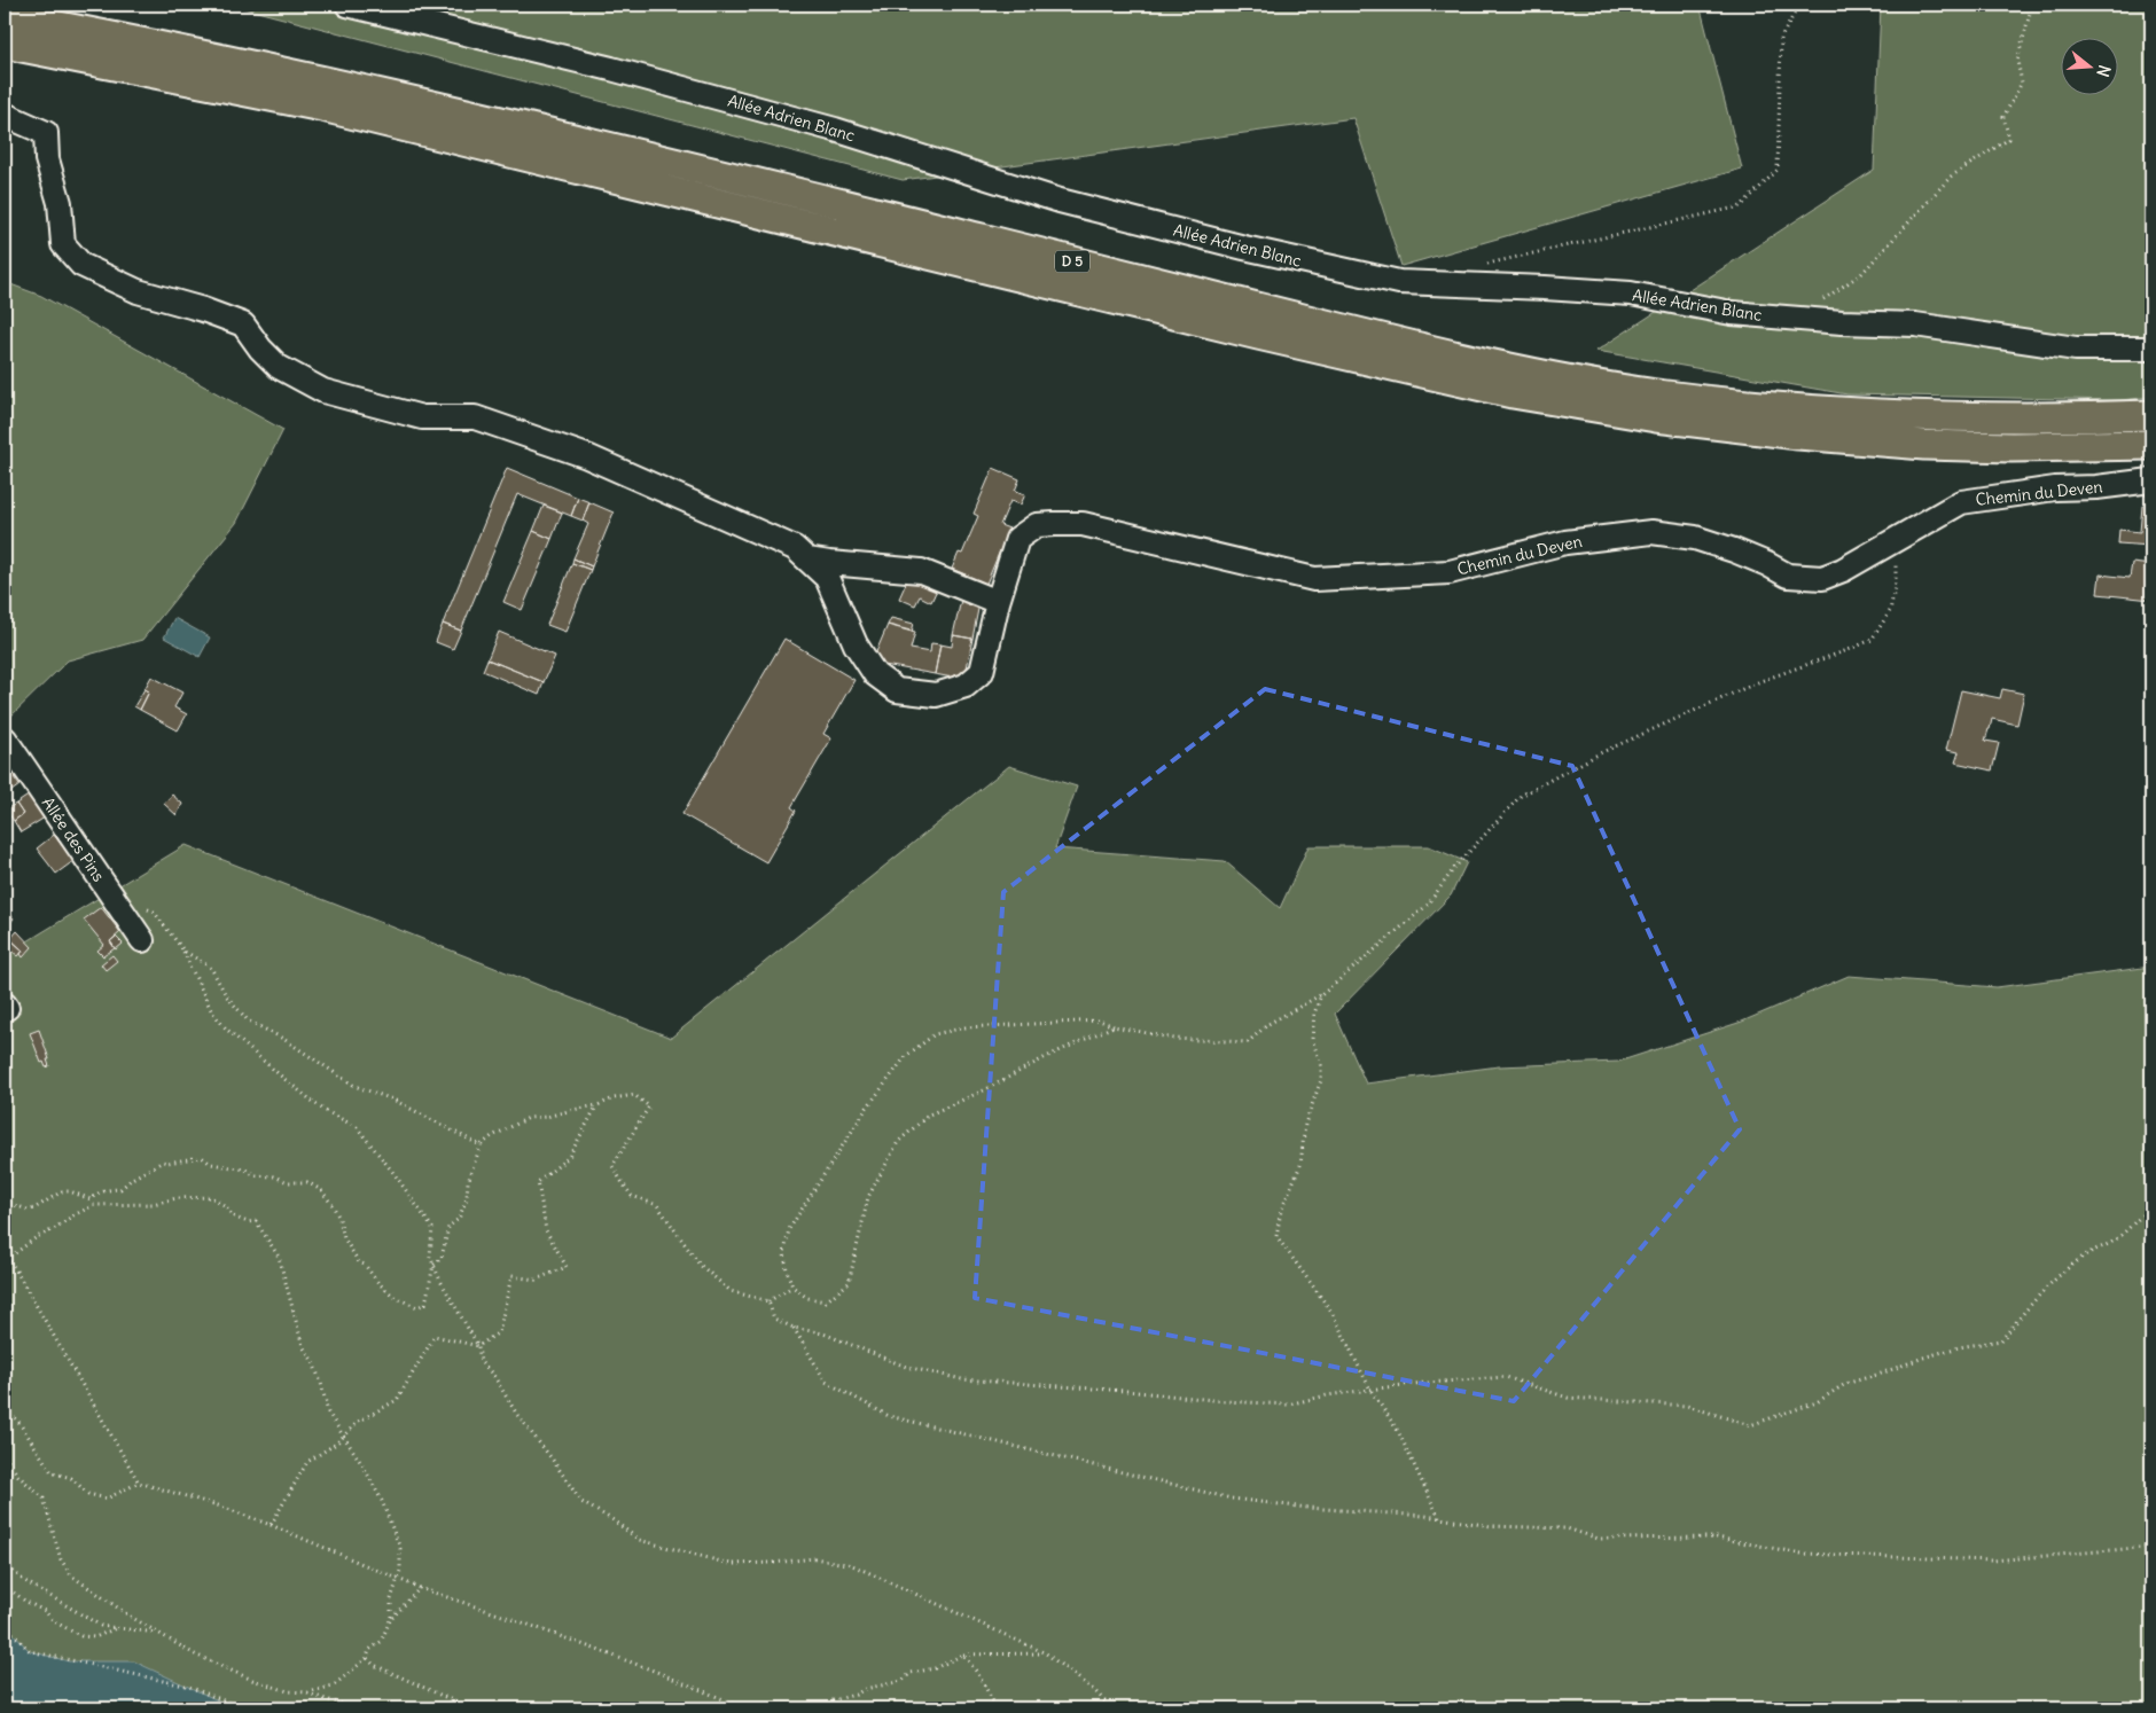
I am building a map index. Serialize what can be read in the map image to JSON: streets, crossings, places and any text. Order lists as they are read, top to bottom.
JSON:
{
  "streets": {
    "main road": ["D 5"],
    "street": ["Allée Adrien Blanc", "Chemin du Deven", "Allée des Pins"]
  },
  "north": "right"
}
